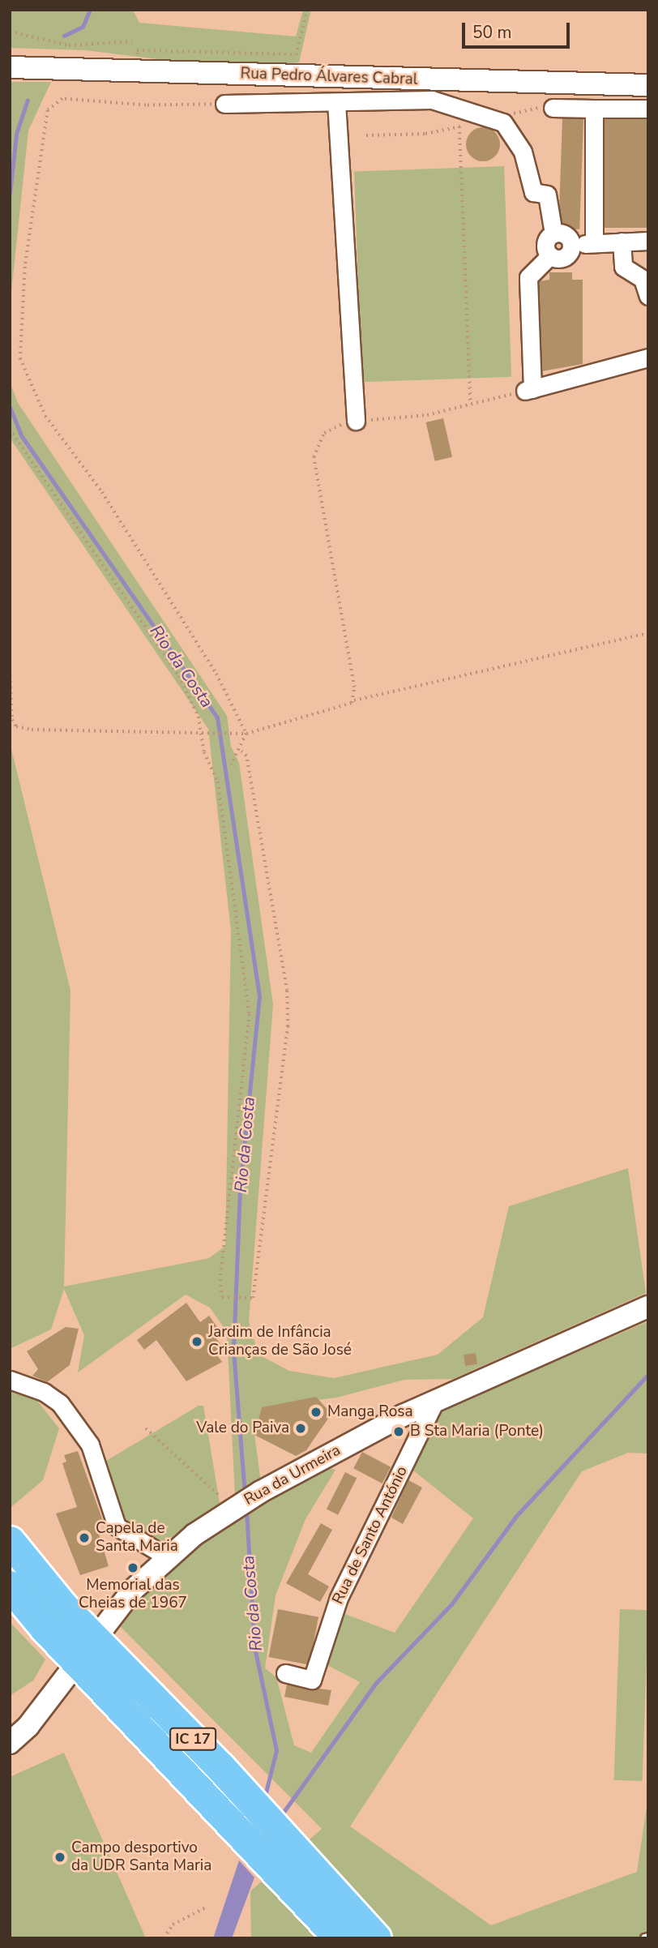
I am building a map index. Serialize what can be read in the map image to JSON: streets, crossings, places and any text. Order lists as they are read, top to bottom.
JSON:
{
  "streets": {
    "highway": ["IC 17"],
    "street": ["Rua Pedro Álvares Cabral", "Rua da Urmeira", "Rua de Santo António"]
  },
  "crossings": [
    ["Rua da Urmeira", "Rua de Santo António"]
  ],
  "water": ["Rio da Costa"],
  "places": [
    "Jardim de Infância Crianças de São José",
    "Manga Rosa",
    "Vale do Paiva",
    "B Sta Maria (Ponte)",
    "Capela de Santa Maria",
    "Memorial das Cheias de 1967",
    "Campo desportivo da UDR Santa Maria"
  ],
  "scale_bar": "50 m"
}
